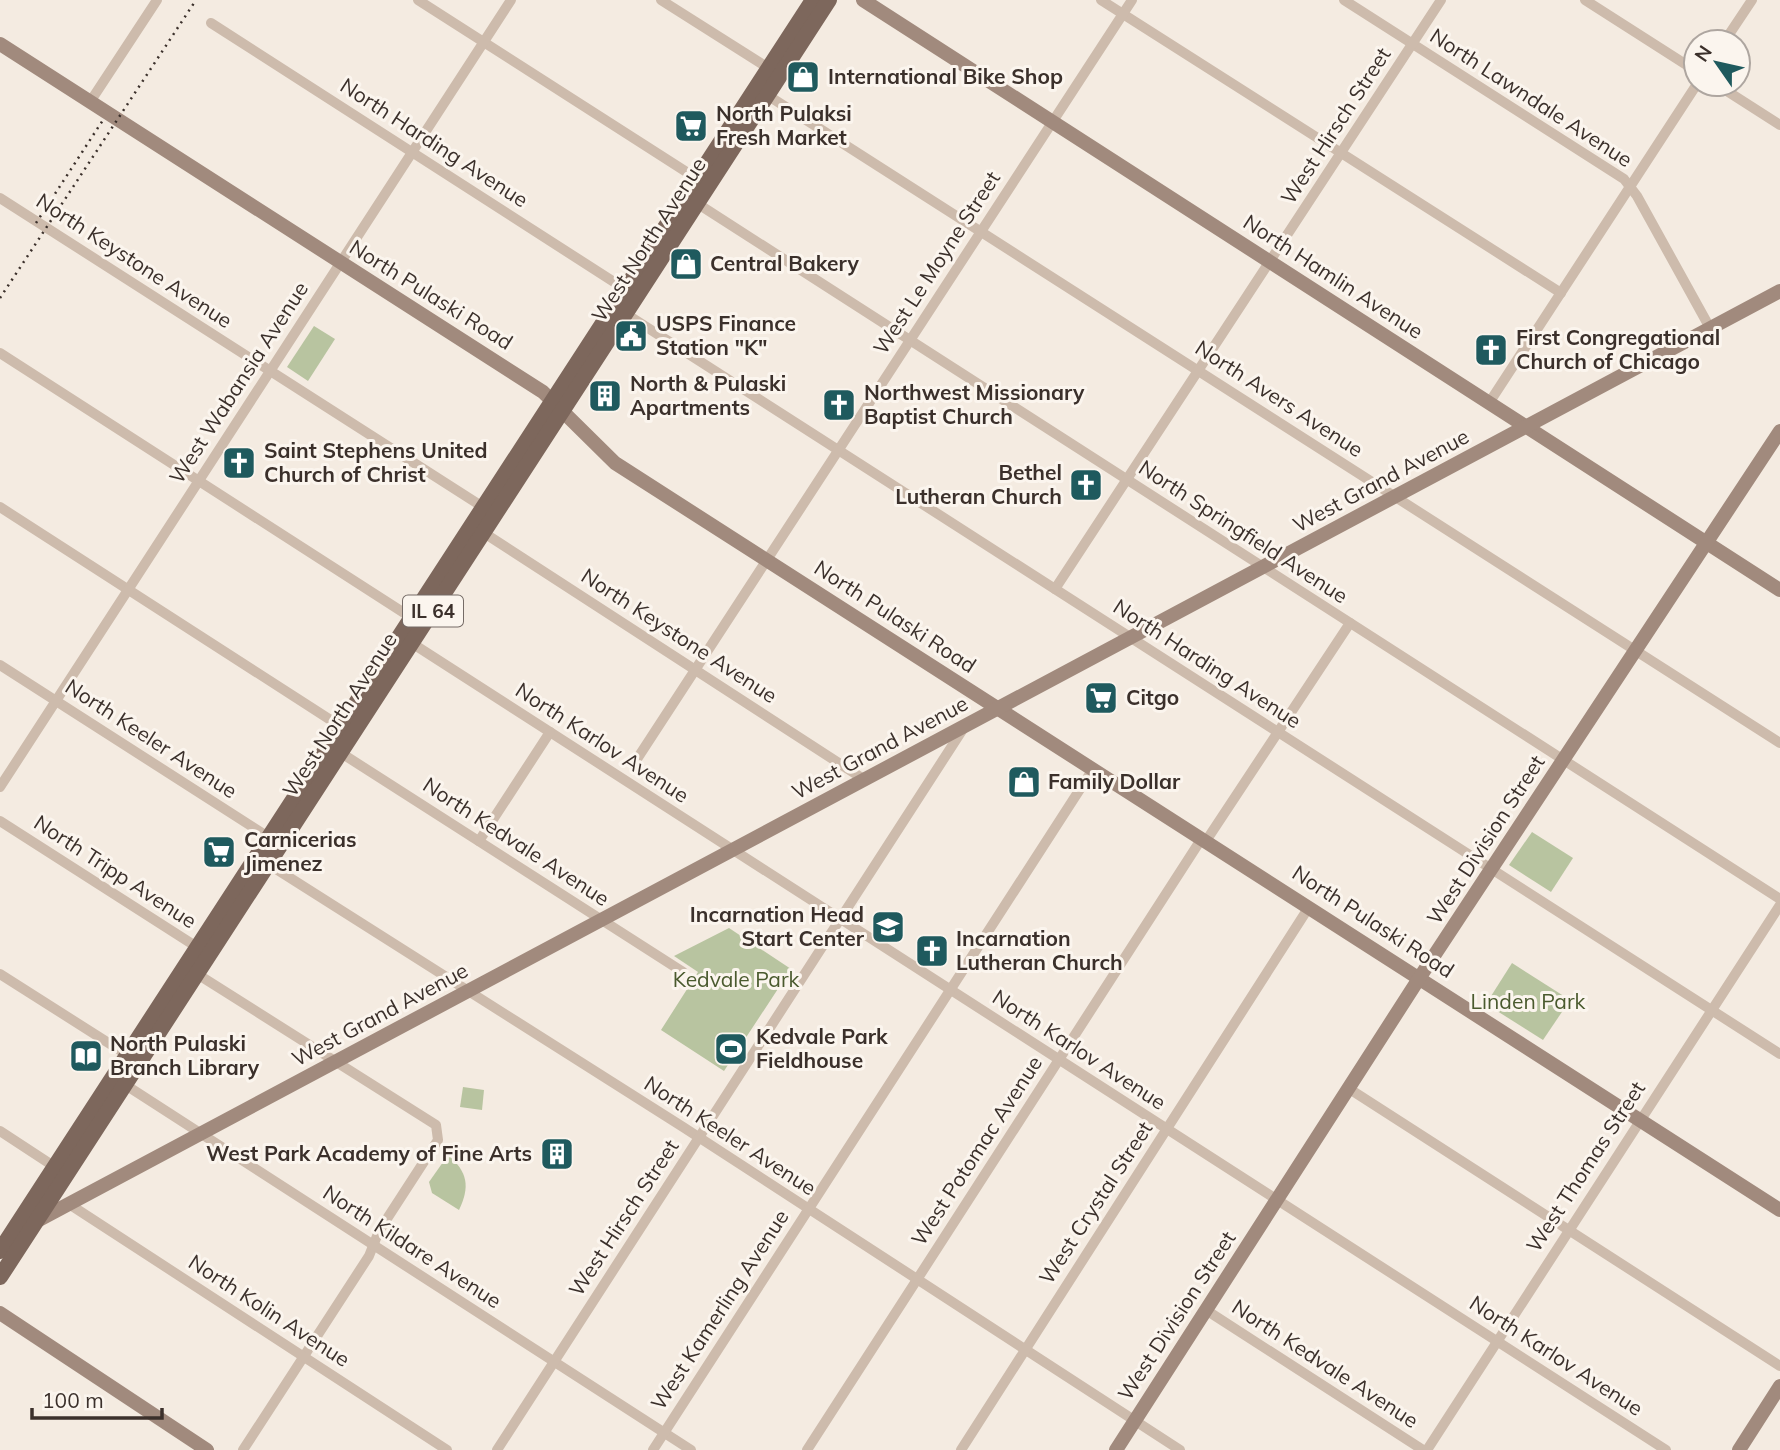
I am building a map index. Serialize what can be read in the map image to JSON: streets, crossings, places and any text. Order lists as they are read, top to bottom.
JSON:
{
  "streets": {
    "main road": [
      "West North Avenue",
      "North Hamlin Avenue",
      "North Pulaski Road",
      "West Grand Avenue",
      "IL 64",
      "West Division Street"
    ],
    "street": [
      "North Lawndale Avenue",
      "West Hirsch Street",
      "North Harding Avenue",
      "North Keystone Avenue",
      "West Le Moyne Street",
      "West Wabansia Avenue",
      "North Avers Avenue",
      "North Springfield Avenue",
      "North Keeler Avenue",
      "North Karlov Avenue",
      "North Kedvale Avenue",
      "North Tripp Avenue",
      "West Potomac Avenue",
      "West Thomas Street",
      "West Crystal Street",
      "North Kildare Avenue",
      "West Kamerling Avenue",
      "North Kolin Avenue"
    ]
  },
  "crossings": [
    ["North Lawndale Avenue", "West Hirsch Street"],
    ["North Lawndale Avenue", "West Grand Avenue"],
    ["West Hirsch Street", "North Harding Avenue"],
    ["West Hirsch Street", "North Hamlin Avenue"],
    ["West Hirsch Street", "North Avers Avenue"],
    ["West Hirsch Street", "West Grand Avenue"],
    ["West Hirsch Street", "North Springfield Avenue"],
    ["West Hirsch Street", "North Keeler Avenue"],
    ["West Hirsch Street", "North Karlov Avenue"],
    ["West Hirsch Street", "North Kildare Avenue"],
    ["North Harding Avenue", "West North Avenue"],
    ["North Harding Avenue", "West Le Moyne Street"],
    ["North Harding Avenue", "West Wabansia Avenue"],
    ["North Harding Avenue", "West Grand Avenue"],
    ["North Harding Avenue", "West Division Street"],
    ["North Harding Avenue", "West Potomac Avenue"],
    ["North Harding Avenue", "West Thomas Street"],
    ["West North Avenue", "North Keystone Avenue"],
    ["West North Avenue", "North Pulaski Road"],
    ["West North Avenue", "North Avers Avenue"],
    ["West North Avenue", "West Grand Avenue"],
    ["West North Avenue", "North Springfield Avenue"],
    ["West North Avenue", "North Keeler Avenue"],
    ["West North Avenue", "North Karlov Avenue"],
    ["West North Avenue", "North Kedvale Avenue"],
    ["West North Avenue", "North Tripp Avenue"],
    ["West North Avenue", "North Kildare Avenue"],
    ["North Keystone Avenue", "West Le Moyne Street"],
    ["North Keystone Avenue", "West Wabansia Avenue"],
    ["North Keystone Avenue", "West Grand Avenue"],
    ["West Le Moyne Street", "North Hamlin Avenue"],
    ["West Le Moyne Street", "North Pulaski Road"],
    ["West Le Moyne Street", "North Avers Avenue"],
    ["West Le Moyne Street", "North Springfield Avenue"],
    ["North Hamlin Avenue", "West Grand Avenue"],
    ["North Hamlin Avenue", "West Division Street"],
    ["North Pulaski Road", "West Wabansia Avenue"],
    ["North Pulaski Road", "West Grand Avenue"],
    ["North Pulaski Road", "West Division Street"],
    ["North Pulaski Road", "West Potomac Avenue"],
    ["North Pulaski Road", "West Thomas Street"],
    ["North Pulaski Road", "West Crystal Street"],
    ["North Pulaski Road", "West Kamerling Avenue"],
    ["West Wabansia Avenue", "North Keeler Avenue"],
    ["North Avers Avenue", "West Grand Avenue"],
    ["North Avers Avenue", "West Division Street"],
    ["West Grand Avenue", "North Springfield Avenue"],
    ["West Grand Avenue", "North Keeler Avenue"],
    ["West Grand Avenue", "North Karlov Avenue"],
    ["West Grand Avenue", "North Kedvale Avenue"],
    ["West Grand Avenue", "North Kildare Avenue"],
    ["West Grand Avenue", "North Kolin Avenue"],
    ["North Springfield Avenue", "West Division Street"],
    ["North Springfield Avenue", "West Potomac Avenue"],
    ["North Keeler Avenue", "West Division Street"],
    ["North Keeler Avenue", "West Potomac Avenue"],
    ["North Keeler Avenue", "West Crystal Street"],
    ["North Keeler Avenue", "West Kamerling Avenue"],
    ["North Karlov Avenue", "West Division Street"],
    ["North Karlov Avenue", "West Potomac Avenue"],
    ["North Karlov Avenue", "West Thomas Street"],
    ["North Karlov Avenue", "West Crystal Street"],
    ["North Karlov Avenue", "West Kamerling Avenue"],
    ["West Division Street", "North Kedvale Avenue"],
    ["North Kedvale Avenue", "West Thomas Street"],
    ["North Kildare Avenue", "West Kamerling Avenue"]
  ],
  "parks": ["Kedvale Park", "Linden Park"],
  "places": {
    "shop": ["International Bike Shop", "Central Bakery", "Family Dollar"],
    "supermarket": ["North Pulaksi Fresh Market", "Citgo", "Carnicerias Jimenez"],
    "public building": ["USPS Finance Station \"K\""],
    "church": [
      "First Congregational Church of Chicago",
      "Northwest Missionary Baptist Church",
      "Saint Stephens United Church of Christ",
      "Bethel Lutheran Church",
      "Incarnation Lutheran Church"
    ],
    "building": ["North & Pulaski Apartments", "West Park Academy of Fine Arts"],
    "school or university": ["Incarnation Head Start Center"],
    "sports": ["Kedvale Park Fieldhouse"],
    "library": ["North Pulaski Branch Library"]
  },
  "scale_bar": "100 m",
  "north": "top left"
}
